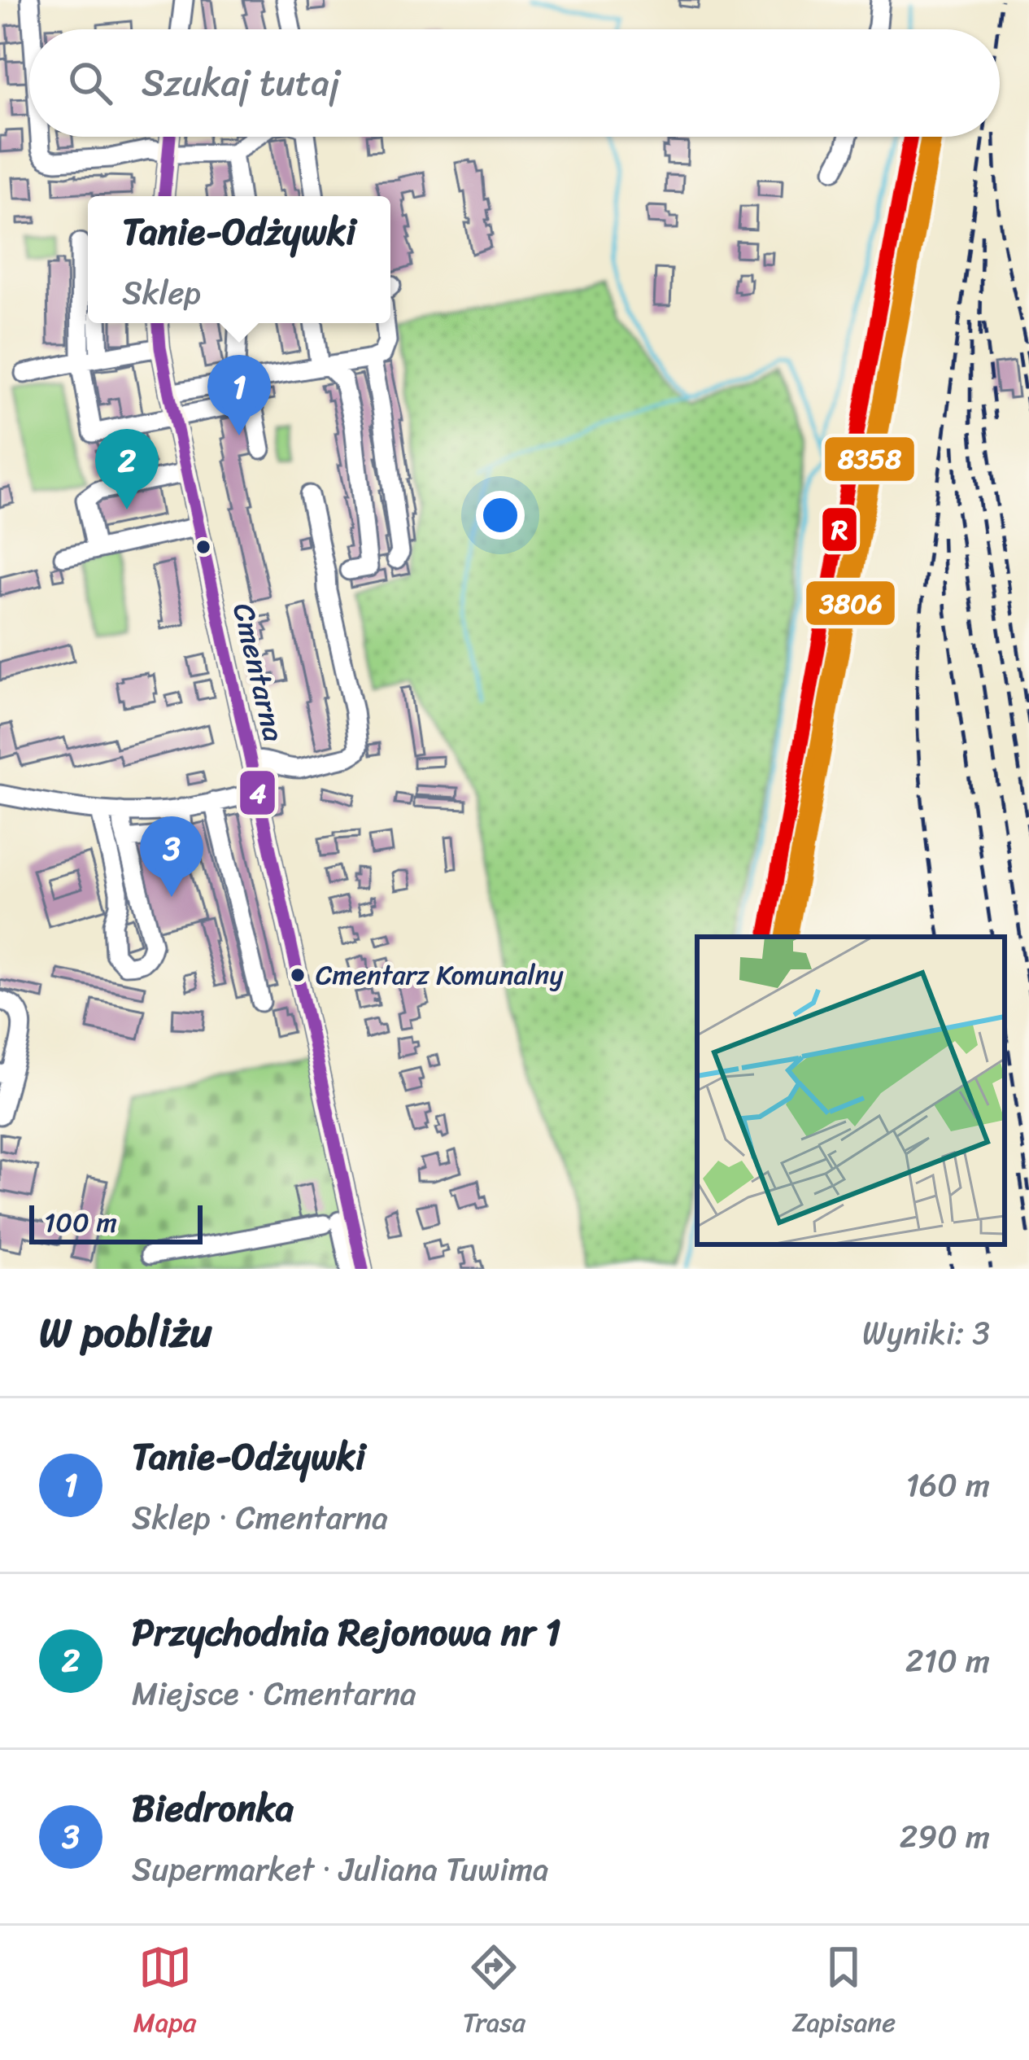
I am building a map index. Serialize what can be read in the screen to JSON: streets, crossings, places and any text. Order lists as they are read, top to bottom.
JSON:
{
  "streets": {
    "street": ["Cmentarna"]
  },
  "places": ["Cmentarz Komunalny"],
  "lines": [
    "transit line R",
    "transit line 8358",
    "transit line 3806",
    "transit line 4"
  ],
  "scale_bar": "100 m",
  "page": {
    "search": "Szukaj tutaj",
    "popup": ["Tanie-Odżywki", "Sklep"],
    "pins": ["1", "2", "3"],
    "scale": "100 m",
    "heading": ["W pobliżu", "Wyniki: 3"],
    "list": [
      {
        "mark": "1",
        "name": "Tanie-Odżywki",
        "note": "Sklep · Cmentarna",
        "value": "160 m"
      },
      {
        "mark": "2",
        "name": "Przychodnia Rejonowa nr 1",
        "note": "Miejsce · Cmentarna",
        "value": "210 m"
      },
      {
        "mark": "3",
        "name": "Biedronka",
        "note": "Supermarket · Juliana Tuwima",
        "value": "290 m"
      }
    ],
    "nav": ["Mapa", "Trasa", "Zapisane"]
  }
}
